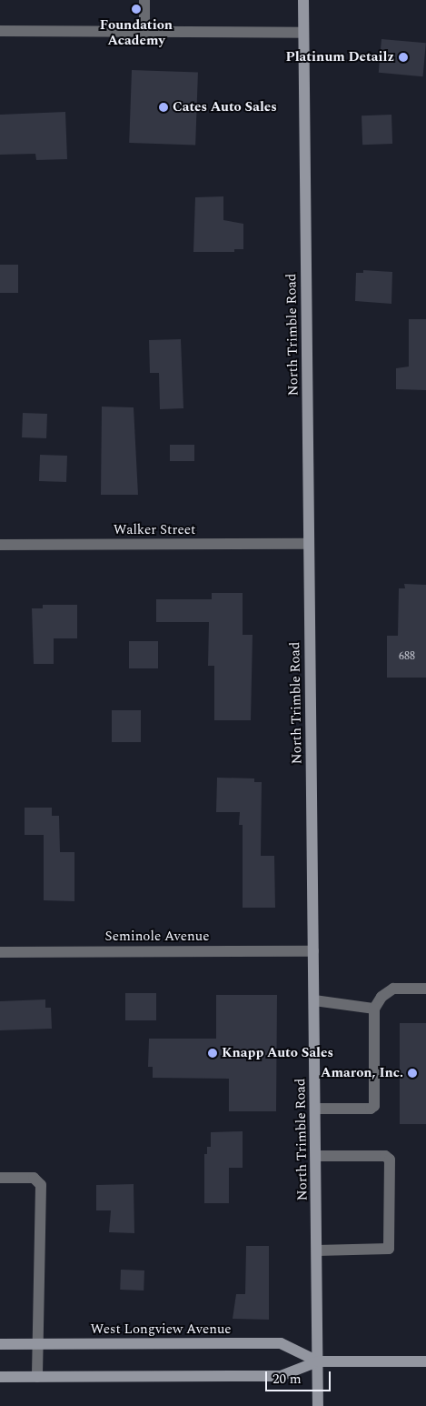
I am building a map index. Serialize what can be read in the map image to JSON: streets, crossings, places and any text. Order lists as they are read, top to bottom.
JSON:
{
  "streets": {
    "main road": ["North Trimble Road", "West Longview Avenue"],
    "street": ["Walker Street", "Seminole Avenue"]
  },
  "crossings": [
    ["North Trimble Road", "Walker Street"],
    ["North Trimble Road", "Seminole Avenue"],
    ["North Trimble Road", "West Longview Avenue"]
  ],
  "places": [
    "Foundation Academy",
    "Platinum Detailz",
    "Cates Auto Sales",
    "Knapp Auto Sales",
    "Amaron, Inc."
  ],
  "house_numbers": ["688"],
  "scale_bar": "20 m"
}
